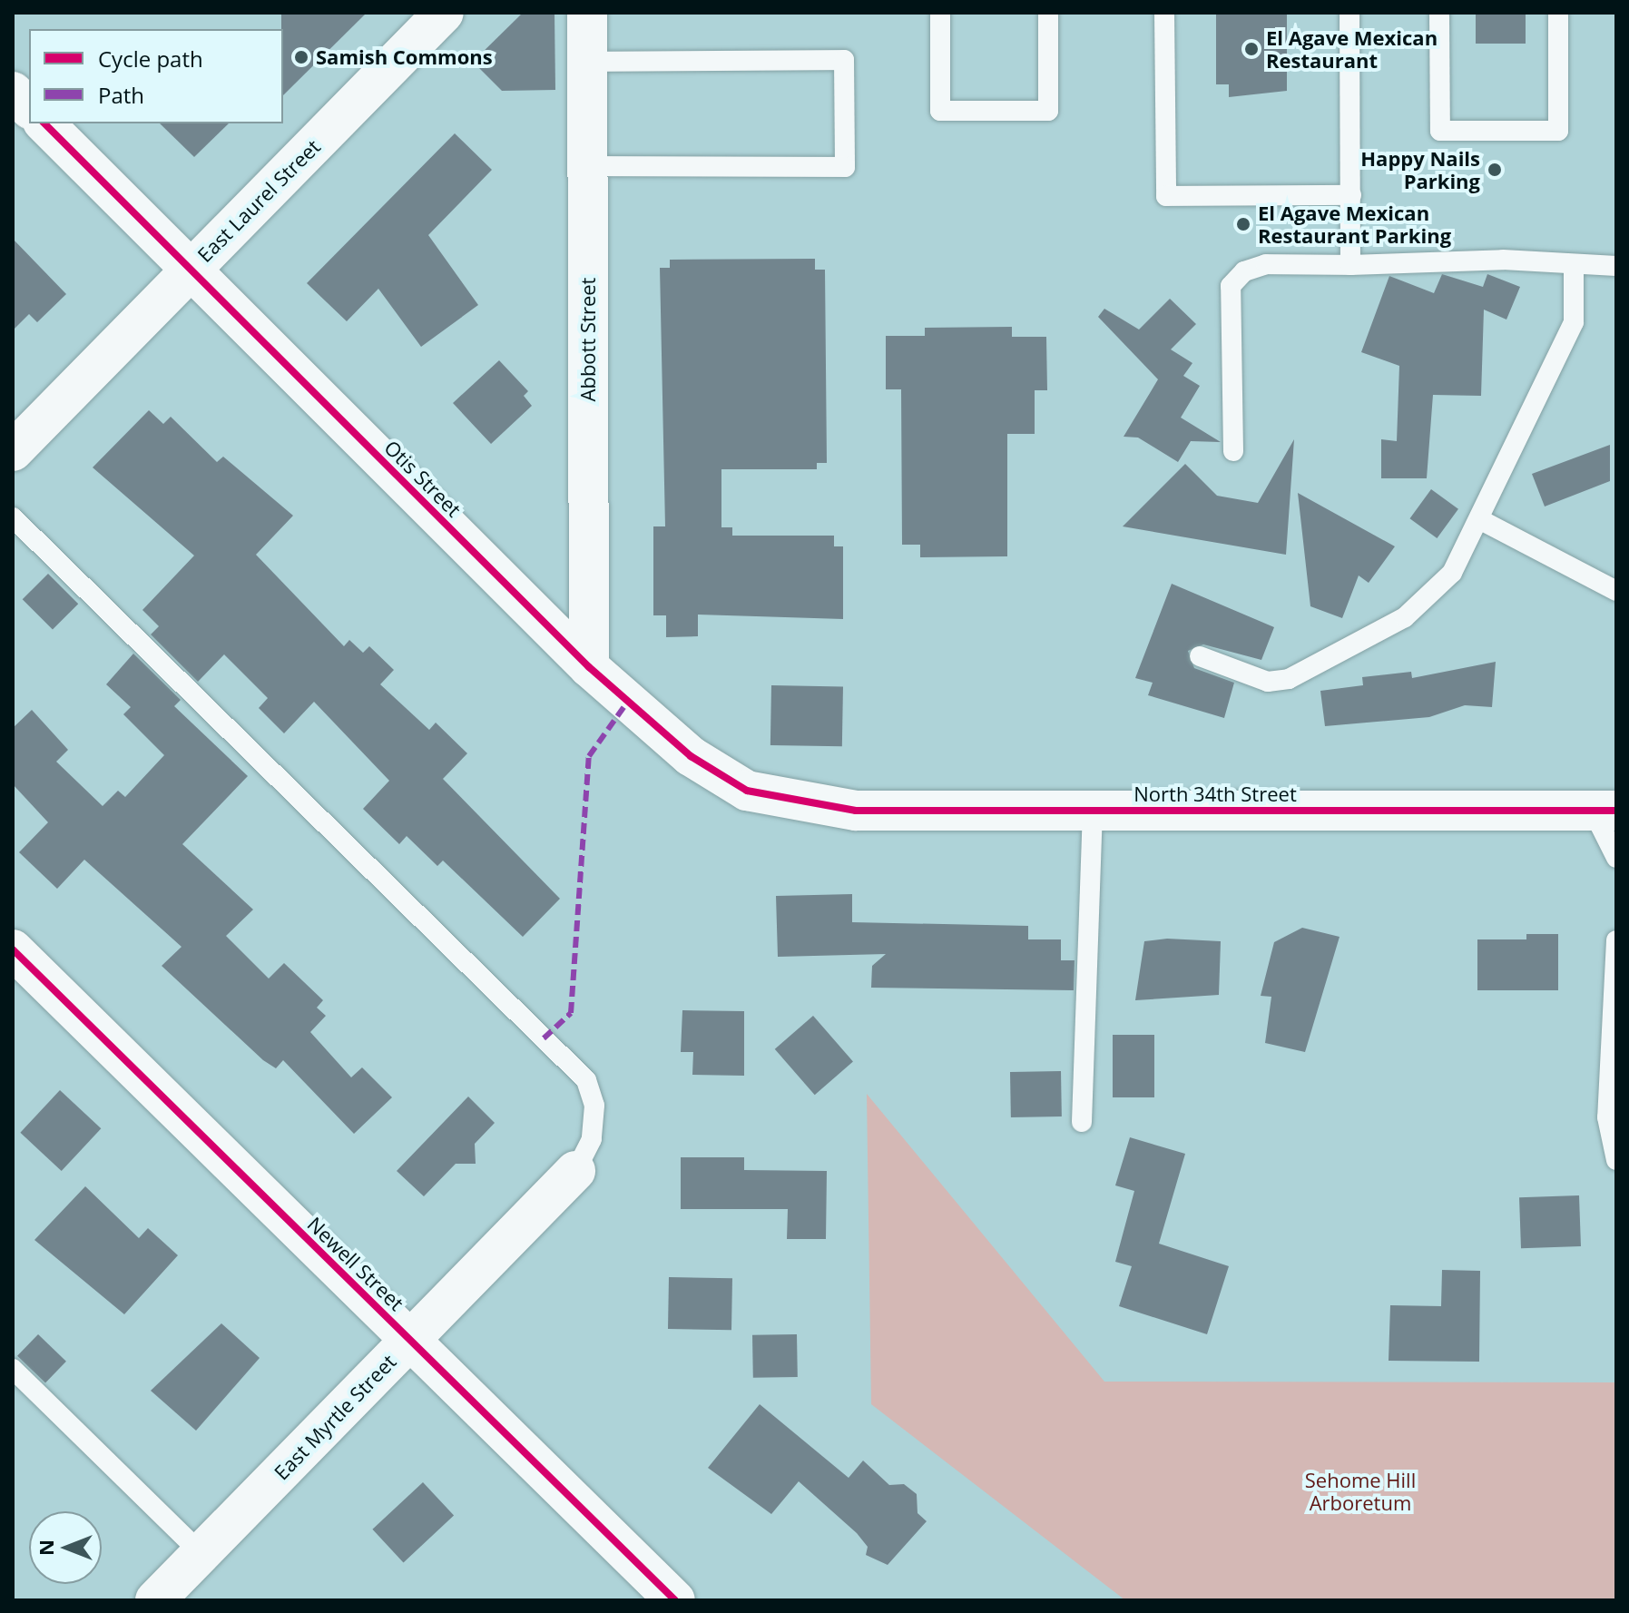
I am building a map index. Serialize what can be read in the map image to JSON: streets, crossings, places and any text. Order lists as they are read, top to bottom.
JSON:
{
  "streets": {
    "street": [
      "East Laurel Street",
      "Abbott Street",
      "Otis Street",
      "North 34th Street",
      "Newell Street",
      "East Myrtle Street"
    ]
  },
  "crossings": [
    ["East Laurel Street", "Otis Street"],
    ["Abbott Street", "Otis Street"],
    ["Otis Street", "North 34th Street"],
    ["Newell Street", "East Myrtle Street"]
  ],
  "parks": ["Sehome Hill Arboretum"],
  "places": [
    "El Agave Mexican Restaurant",
    "Samish Commons",
    "Happy Nails Parking",
    "El Agave Mexican Restaurant Parking"
  ],
  "legend": ["Cycle path", "Path"],
  "north": "left"
}
